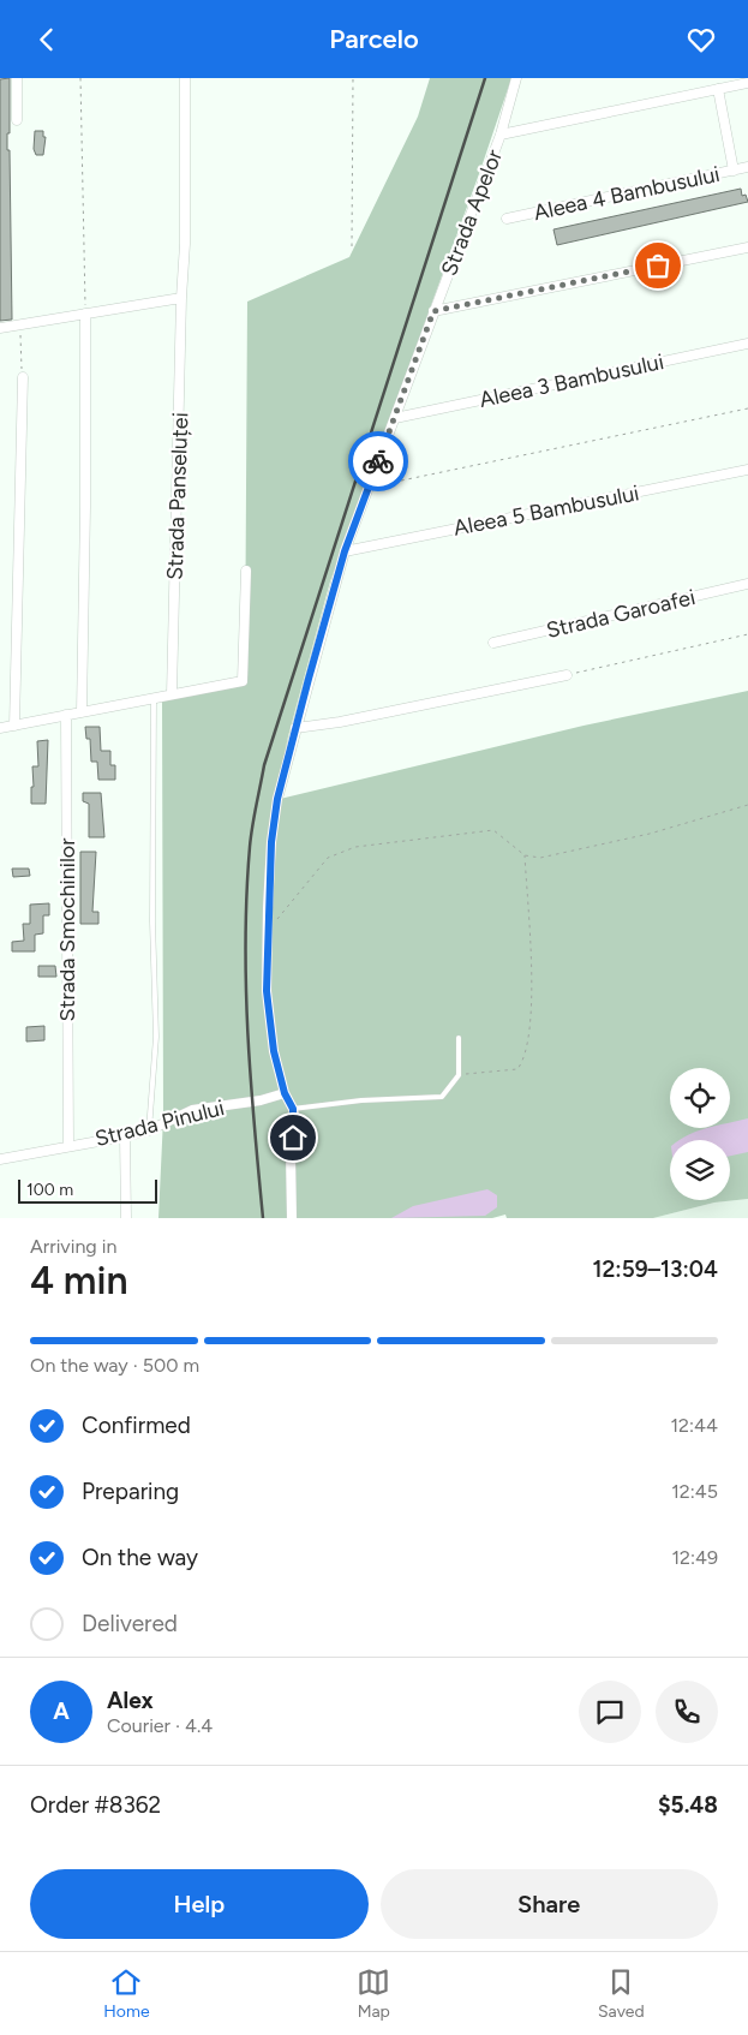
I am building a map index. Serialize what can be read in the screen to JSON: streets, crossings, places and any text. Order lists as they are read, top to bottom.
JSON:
{
  "streets": {
    "street": [
      "Aleea 4 Bambusului",
      "Strada Apelor",
      "Aleea 3 Bambusului",
      "Strada Panseluței",
      "Aleea 5 Bambusului",
      "Strada Garoafei",
      "Strada Smochinilor",
      "Strada Pinului"
    ]
  },
  "crossings": [
    ["Strada Apelor", "Aleea 3 Bambusului"],
    ["Strada Apelor", "Aleea 5 Bambusului"],
    ["Strada Apelor", "Strada Pinului"],
    ["Strada Smochinilor", "Strada Pinului"]
  ],
  "scale_bar": "100 m",
  "page": {
    "header": "Parcelo",
    "scale": "100 m",
    "heading": ["4 min", "Arriving in", "12:59–13:04"],
    "panel": [
      "Alex",
      "Courier · 4.4",
      "Order #8362",
      "$5.48"
    ],
    "bar": "On the way · 500 m",
    "list": [
      ["Confirmed", "12:44"],
      ["Preparing", "12:45"],
      ["On the way", "12:49"],
      "Delivered"
    ],
    "round": "A",
    "buttons": ["Help", "Share"],
    "tabs": ["Home", "Map", "Saved"]
  }
}
